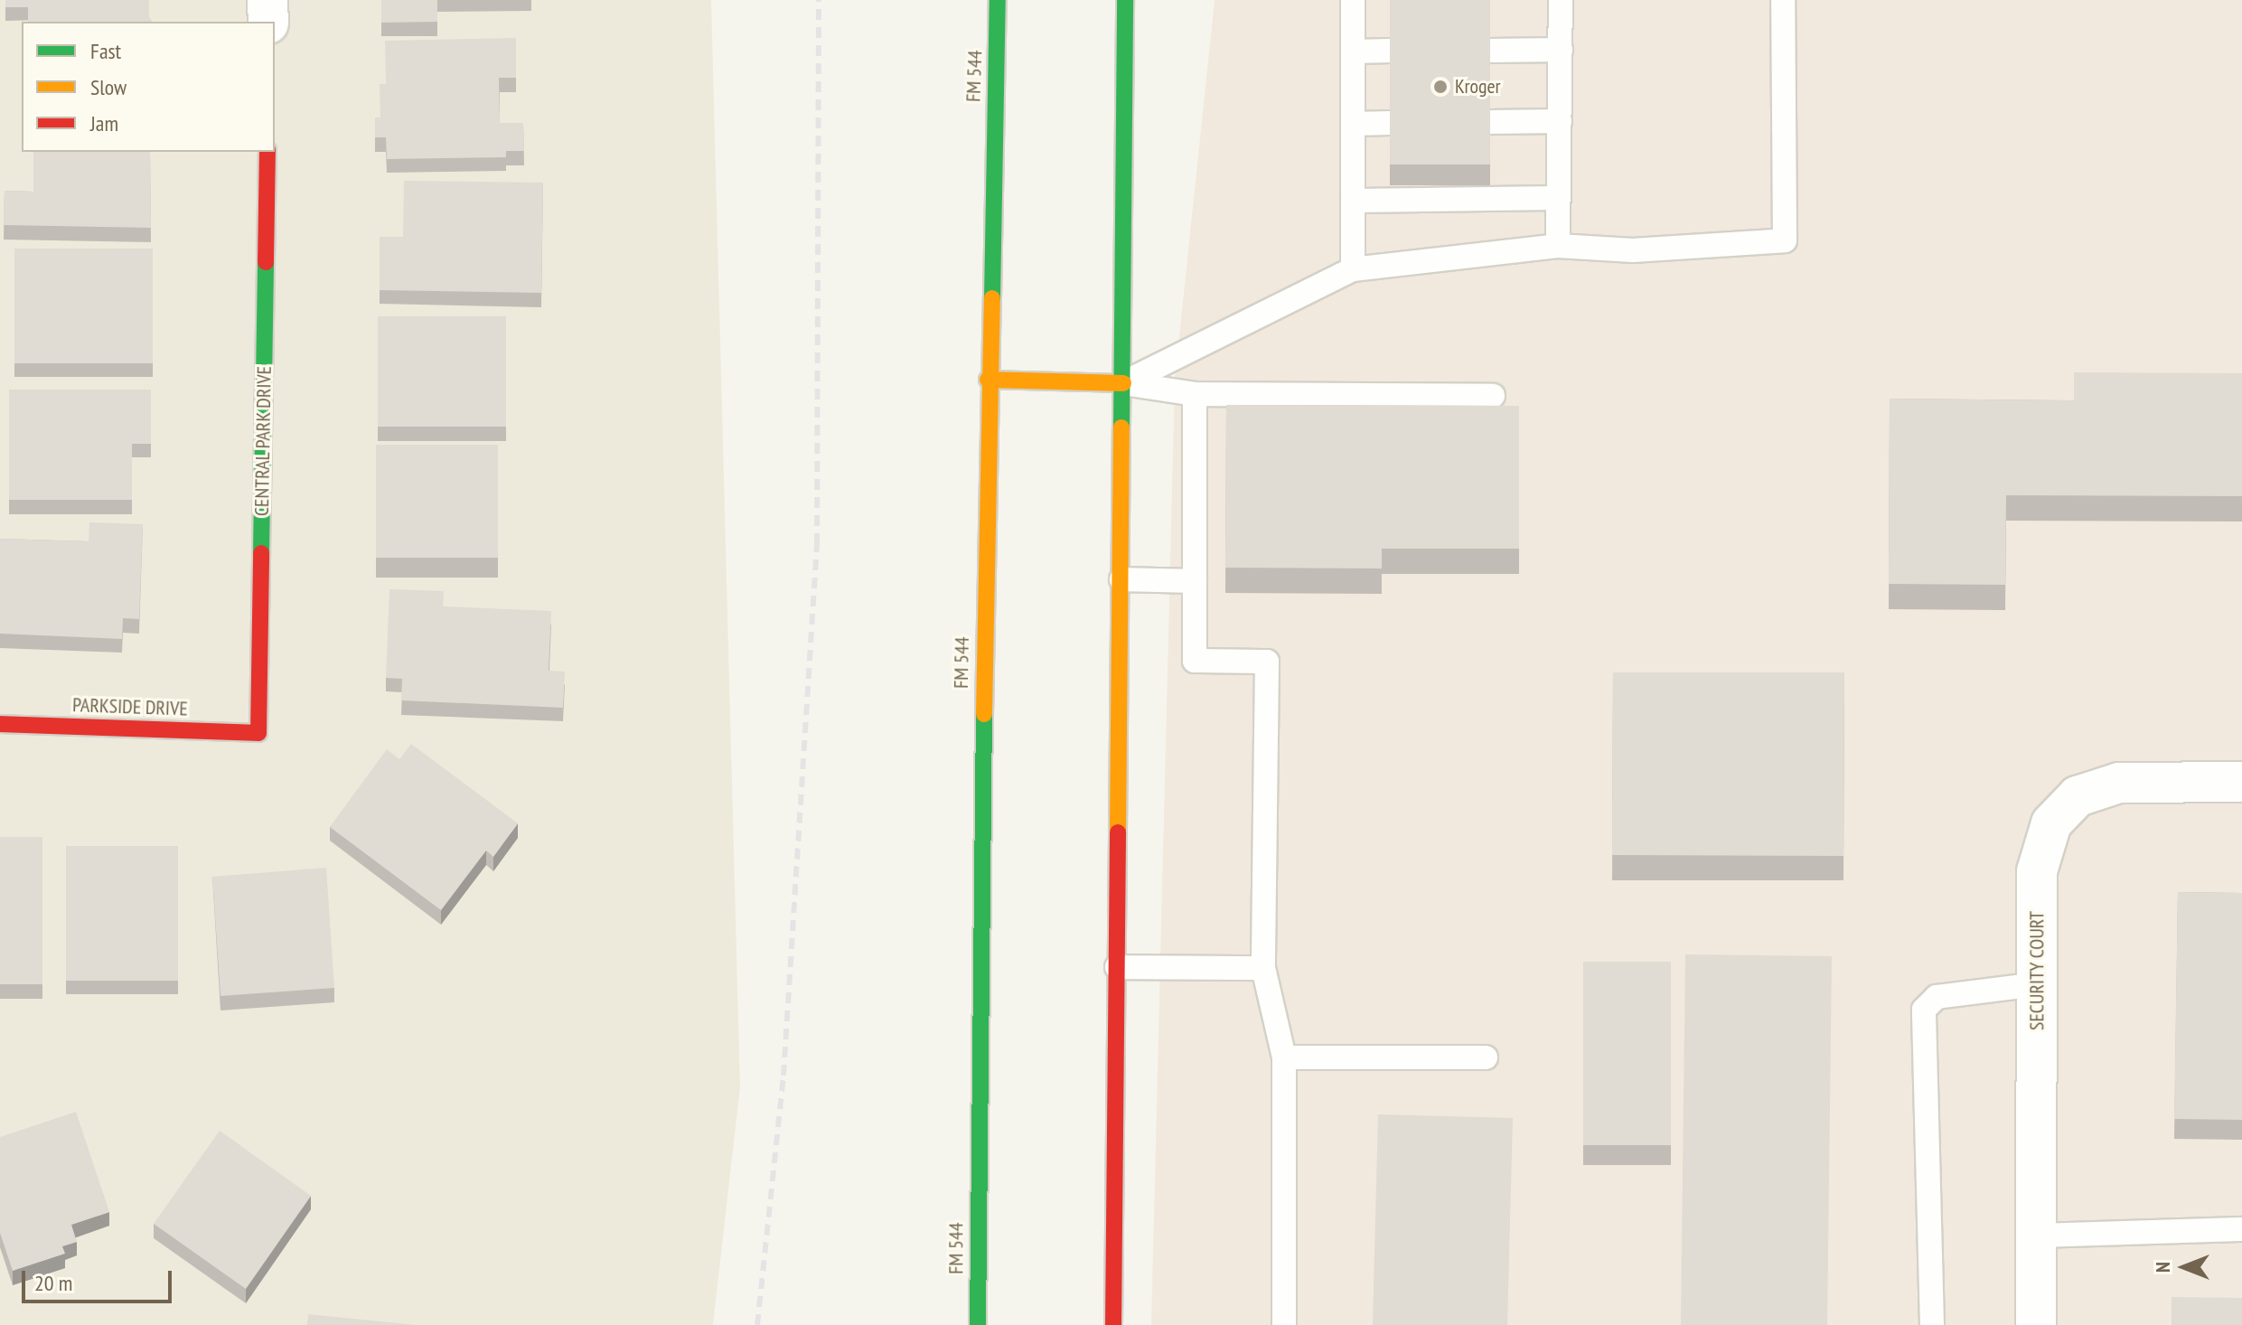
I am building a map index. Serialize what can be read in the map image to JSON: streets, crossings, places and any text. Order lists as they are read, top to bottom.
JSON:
{
  "streets": {
    "main road": ["FM 544", "CENTRAL PARK DRIVE", "PARKSIDE DRIVE"],
    "street": ["SECURITY COURT"]
  },
  "crossings": [
    ["CENTRAL PARK DRIVE", "PARKSIDE DRIVE"]
  ],
  "places": ["Kroger"],
  "legend": ["Fast", "Slow", "Jam"],
  "scale_bar": "20 m",
  "north": "left"
}
